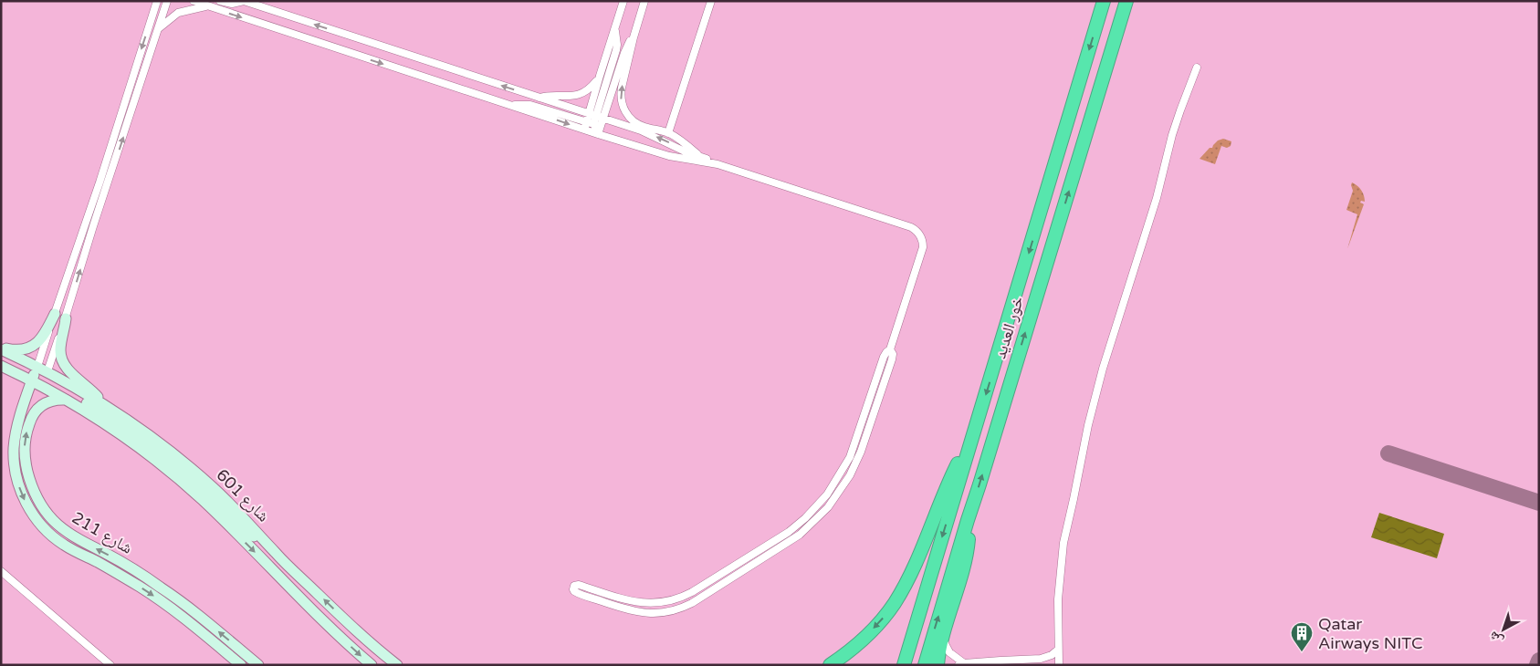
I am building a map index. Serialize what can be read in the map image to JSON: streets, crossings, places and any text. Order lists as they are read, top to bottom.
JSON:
{
  "streets": {
    "highway": ["خور العديد"],
    "main road": ["شارع 601", "شارع 211"]
  },
  "crossings": [
    ["شارع 601", "شارع 211"]
  ],
  "places": {
    "building": ["Qatar Airways NITC"]
  },
  "north": "bottom left"
}
